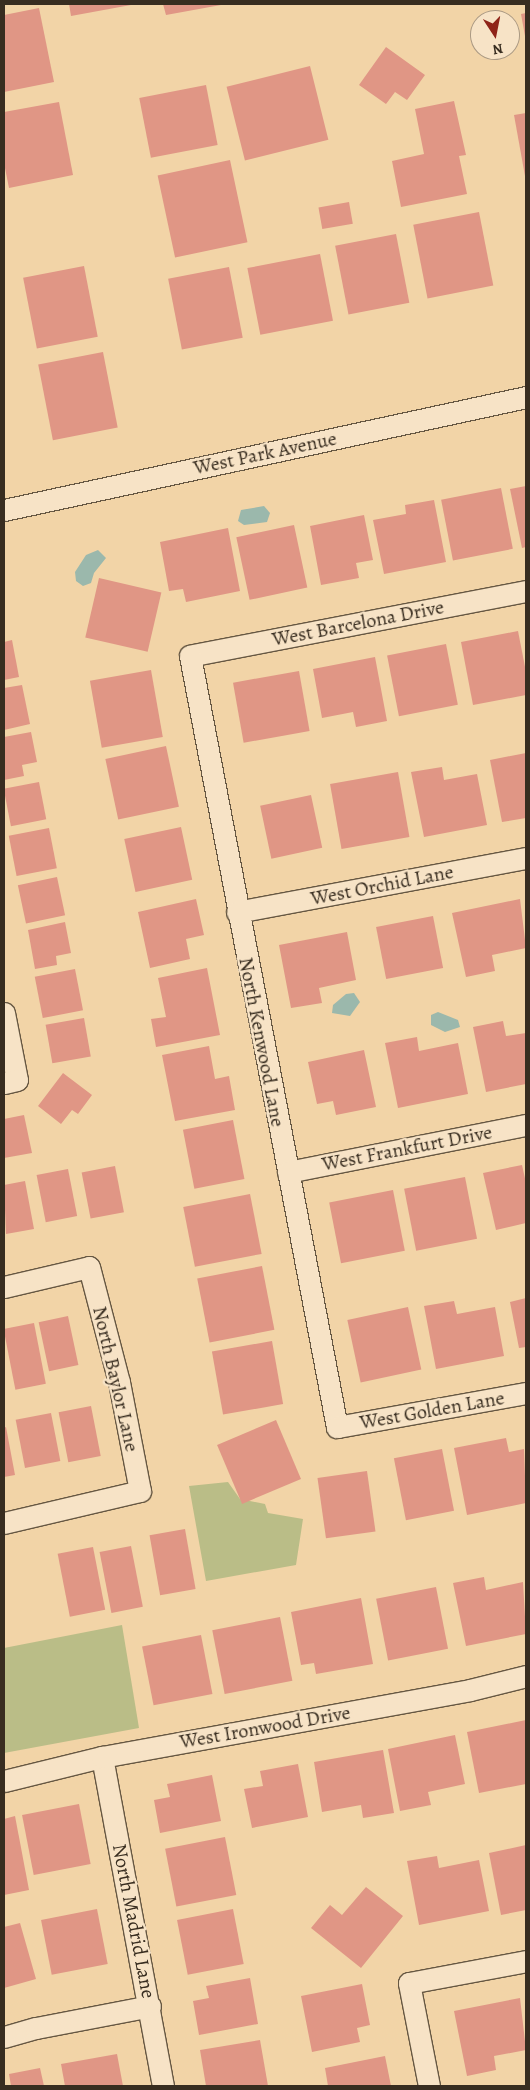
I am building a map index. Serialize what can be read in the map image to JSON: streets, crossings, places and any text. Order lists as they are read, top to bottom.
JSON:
{
  "streets": {
    "street": [
      "West Park Avenue",
      "West Barcelona Drive",
      "West Orchid Lane",
      "North Kenwood Lane",
      "West Frankfurt Drive",
      "North Baylor Lane",
      "West Golden Lane",
      "West Ironwood Drive",
      "North Madrid Lane"
    ]
  },
  "crossings": [
    ["West Barcelona Drive", "North Kenwood Lane"],
    ["West Orchid Lane", "North Kenwood Lane"],
    ["North Kenwood Lane", "West Frankfurt Drive"],
    ["North Kenwood Lane", "West Golden Lane"],
    ["West Ironwood Drive", "North Madrid Lane"]
  ],
  "north": "bottom"
}
